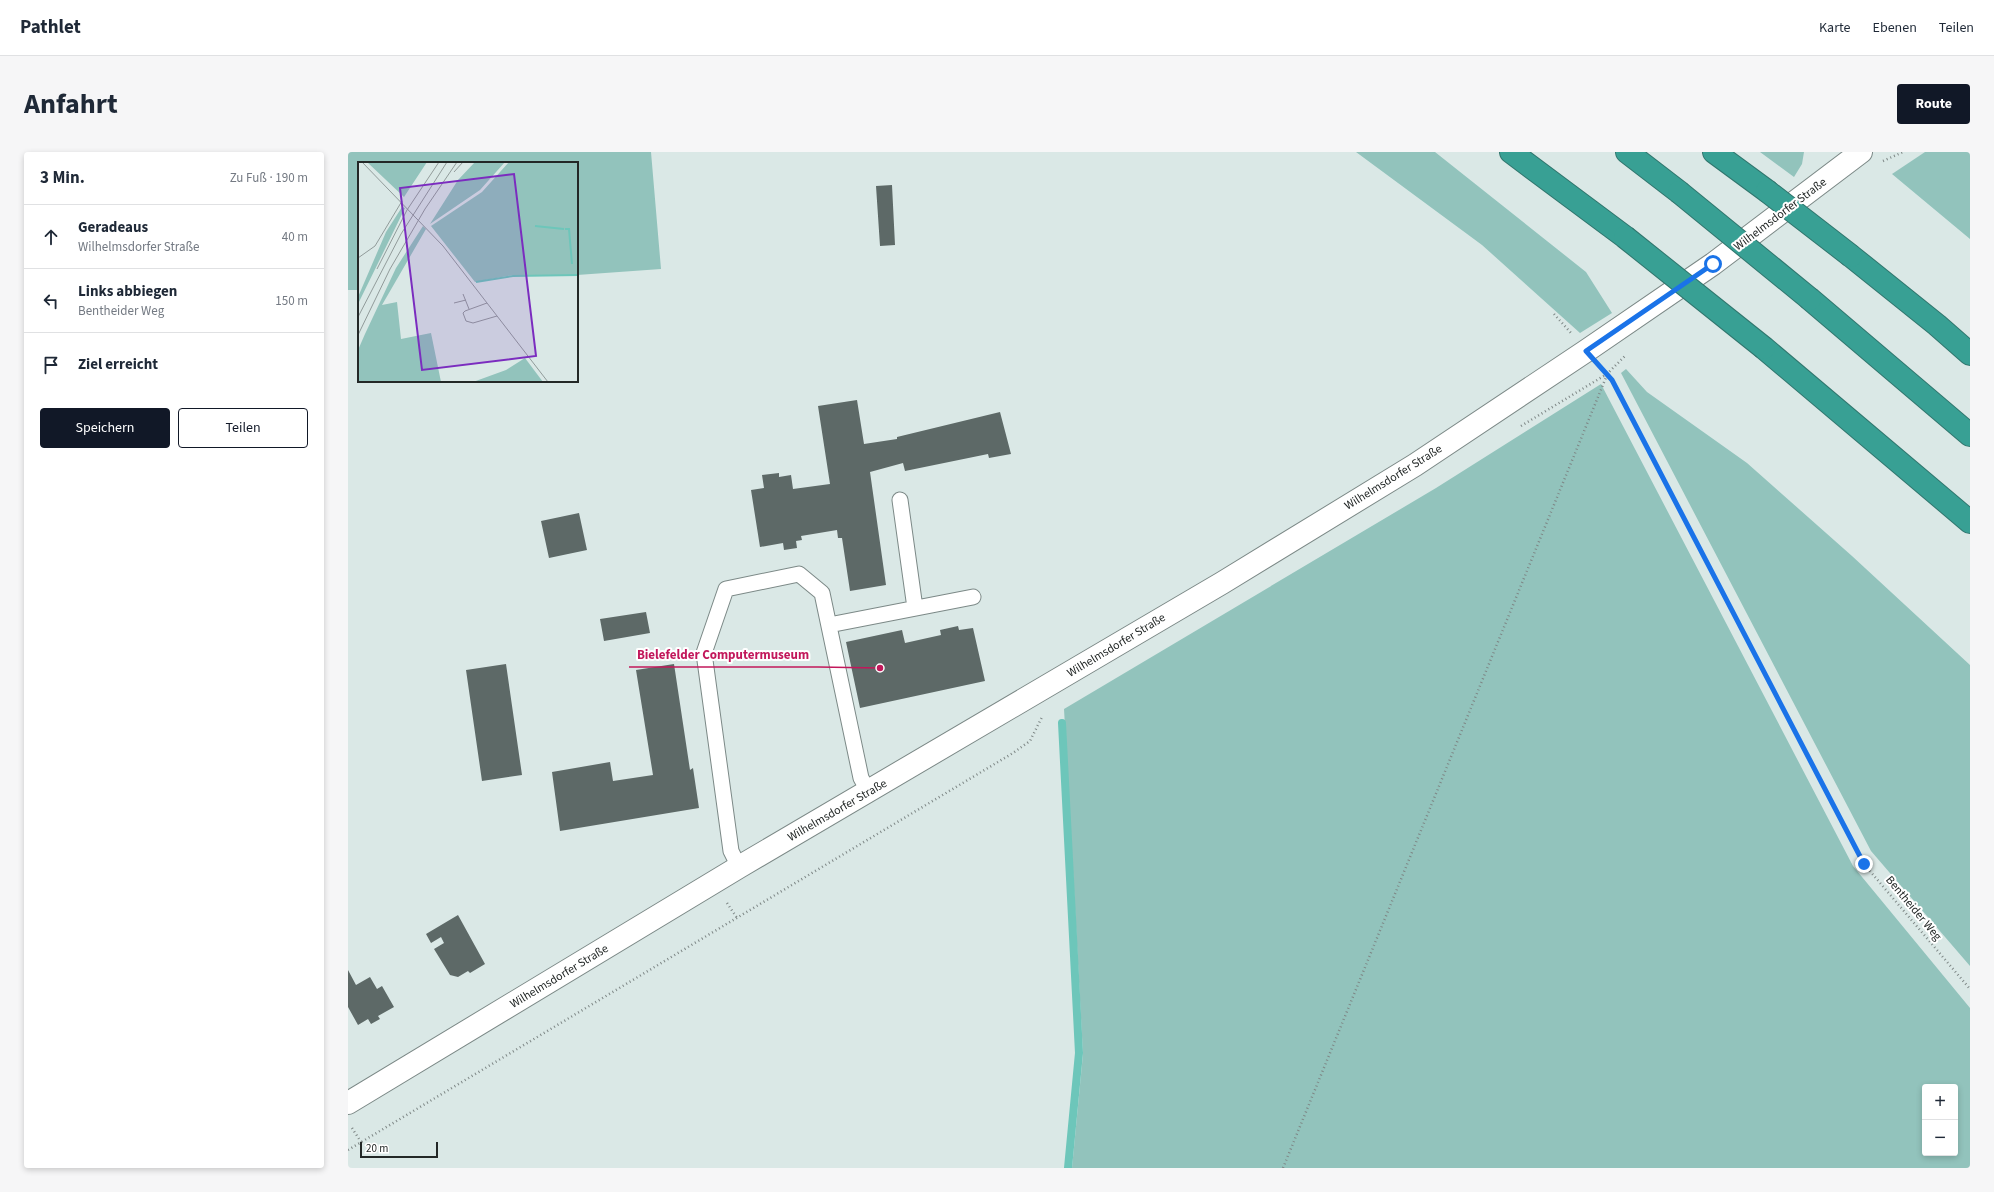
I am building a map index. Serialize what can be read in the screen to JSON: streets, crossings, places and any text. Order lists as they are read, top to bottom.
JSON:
{
  "streets": {
    "street": ["Wilhelmsdorfer Straße"],
    "path": ["Bentheider Weg"]
  },
  "crossings": [
    ["Wilhelmsdorfer Straße", "Bentheider Weg"]
  ],
  "places": ["Bielefelder Computermuseum"],
  "scale_bar": "20 m",
  "page": {
    "header": "Pathlet",
    "nav": ["Karte", "Ebenen", "Teilen"],
    "title": "Anfahrt",
    "buttons": [
      "Route",
      ["Speichern", "Teilen"]
    ],
    "heading": ["3 Min.", "Zu Fuß · 190 m"],
    "list": [
      ["Geradeaus", "Wilhelmsdorfer Straße", "40 m"],
      ["Links abbiegen", "Bentheider Weg", "150 m"],
      "Ziel erreicht"
    ],
    "map_buttons": ["+", "−"],
    "scale": "20 m"
  }
}
